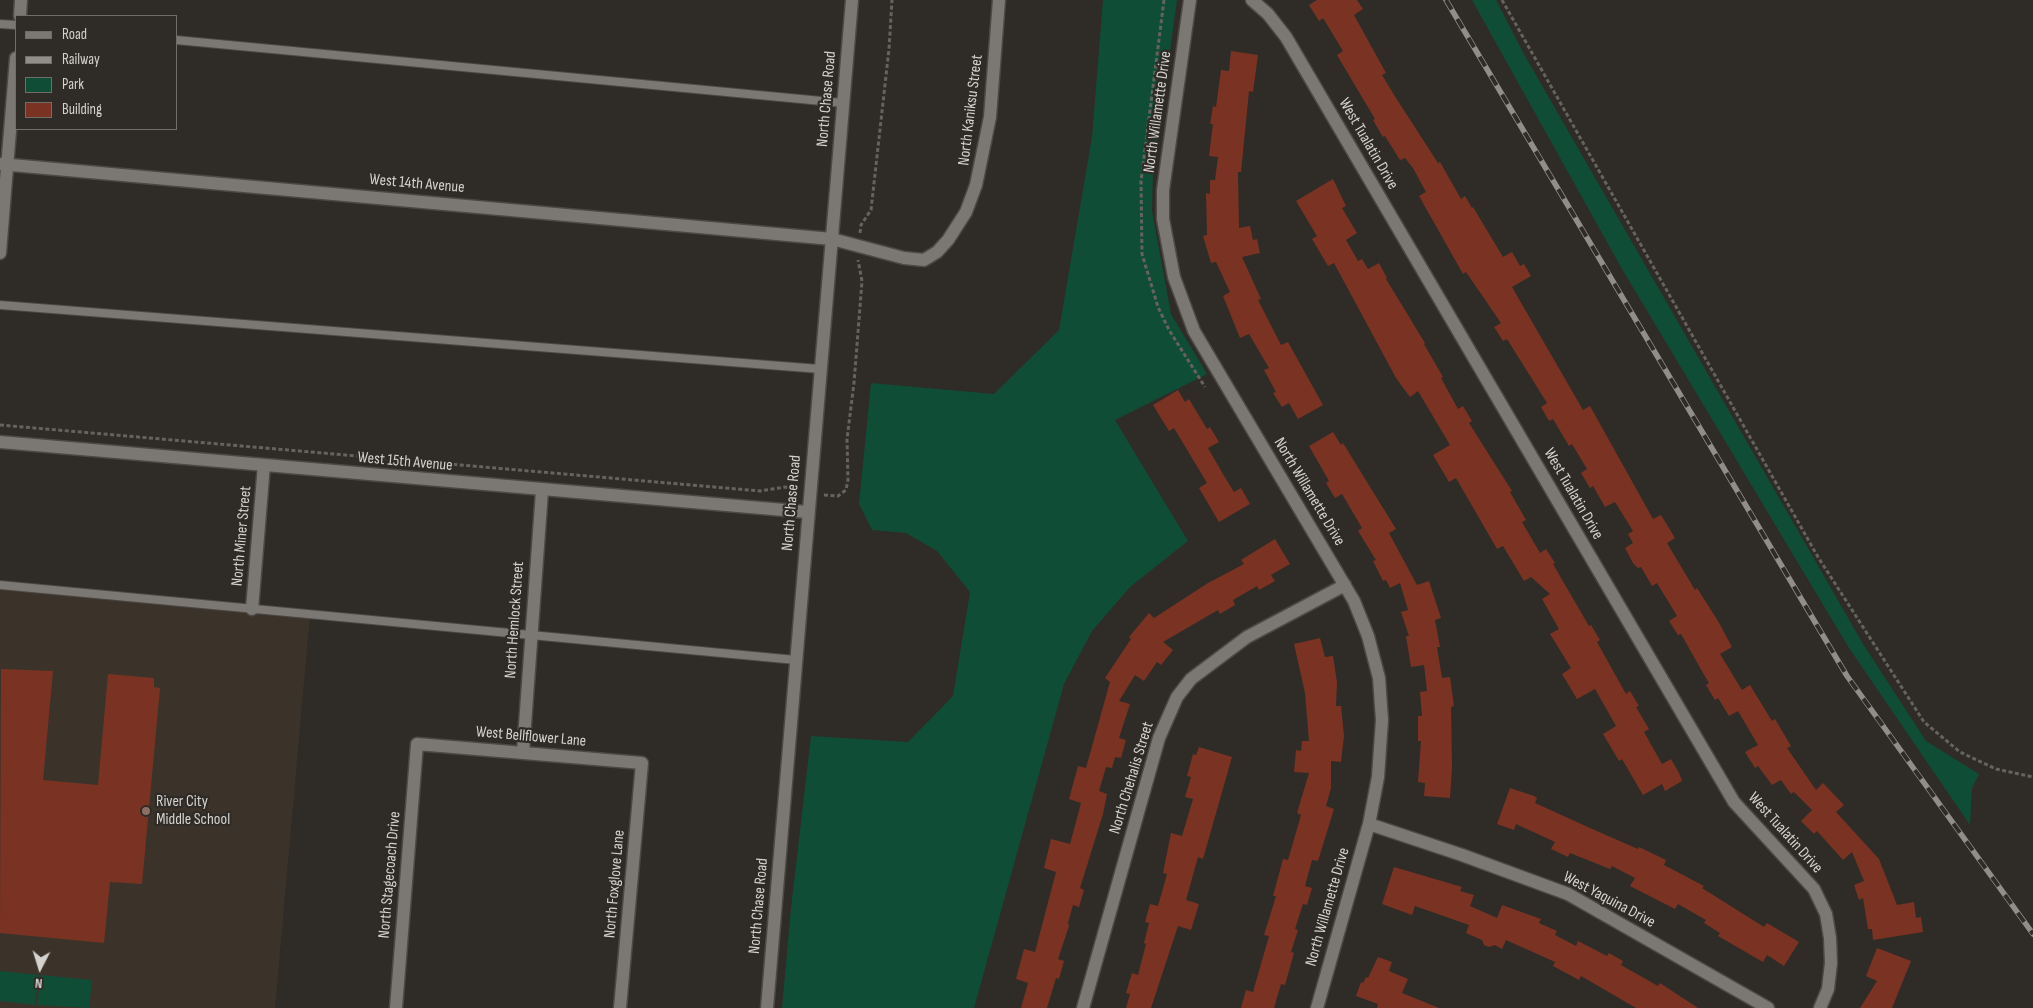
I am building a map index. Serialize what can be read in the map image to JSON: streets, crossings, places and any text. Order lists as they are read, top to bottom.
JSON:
{
  "streets": {
    "street": [
      "North Chase Road",
      "North Kaniksu Street",
      "North Willamette Drive",
      "West Tualatin Drive",
      "West 14th Avenue",
      "West 15th Avenue",
      "North Miner Street",
      "North Hemlock Street",
      "West Bellflower Lane",
      "North Chehalis Street",
      "North Stagecoach Drive",
      "North Foxglove Lane",
      "West Yaquina Drive"
    ]
  },
  "crossings": [
    ["North Chase Road", "North Kaniksu Street"],
    ["North Chase Road", "West 14th Avenue"],
    ["North Chase Road", "West 15th Avenue"],
    ["North Kaniksu Street", "West 14th Avenue"],
    ["North Willamette Drive", "North Chehalis Street"],
    ["North Willamette Drive", "West Yaquina Drive"],
    ["West 15th Avenue", "North Miner Street"],
    ["West 15th Avenue", "North Hemlock Street"],
    ["North Hemlock Street", "West Bellflower Lane"],
    ["West Bellflower Lane", "North Stagecoach Drive"],
    ["West Bellflower Lane", "North Foxglove Lane"]
  ],
  "places": ["River City Middle School"],
  "legend": [
    "Road",
    "Railway",
    "Park",
    "Building"
  ],
  "north": "bottom"
}
